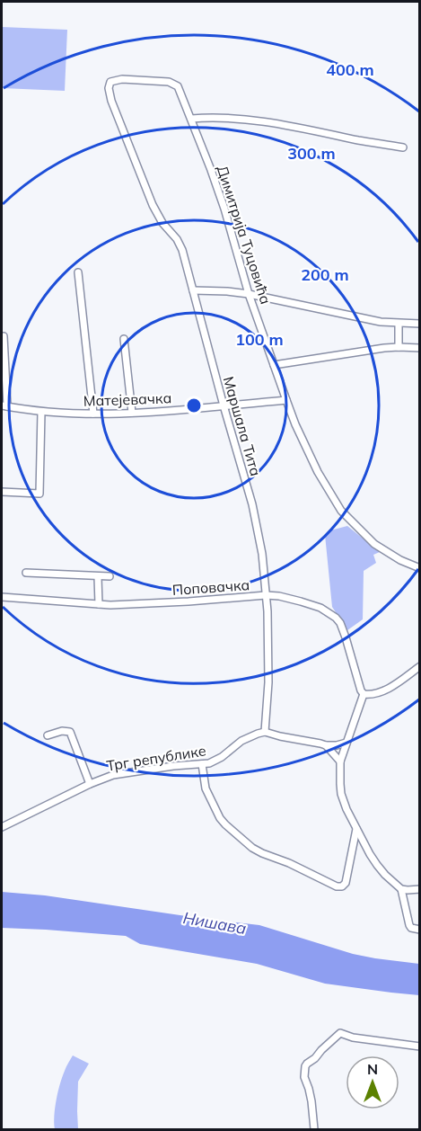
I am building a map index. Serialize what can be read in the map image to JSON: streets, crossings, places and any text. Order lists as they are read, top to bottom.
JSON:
{
  "streets": {
    "street": [
      "Димитрија Туцовића",
      "Матејевачка",
      "Маршала Тита",
      "Поповачка",
      "Трг републике"
    ]
  },
  "crossings": [
    ["Димитрија Туцовића", "Матејевачка"],
    ["Димитрија Туцовића", "Маршала Тита"],
    ["Матејевачка", "Маршала Тита"],
    ["Маршала Тита", "Поповачка"],
    ["Маршала Тита", "Трг републике"]
  ],
  "water": ["Нишава"],
  "north": "top",
  "rings": [
    "400 m",
    "300 m",
    "200 m",
    "100 m"
  ]
}
